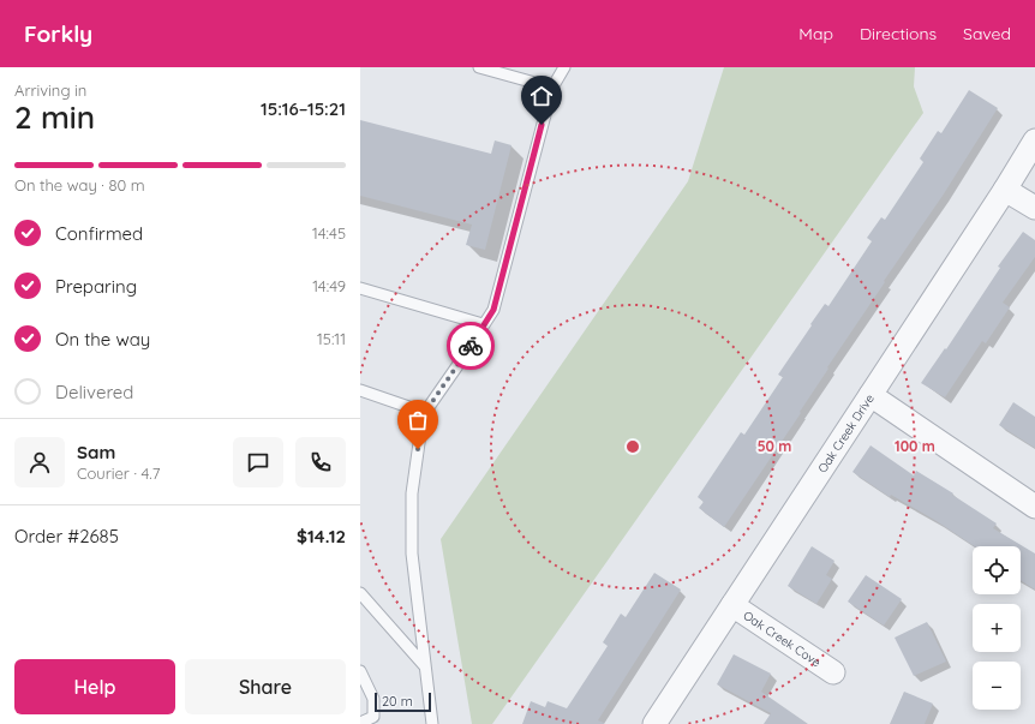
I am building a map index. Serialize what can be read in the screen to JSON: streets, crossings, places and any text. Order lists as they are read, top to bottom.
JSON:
{
  "streets": {
    "street": ["Oak Creek Drive", "Oak Creek Cove"]
  },
  "crossings": [
    ["Oak Creek Drive", "Oak Creek Cove"]
  ],
  "scale_bar": "20 m",
  "page": {
    "header": "Forkly",
    "nav": ["Map", "Directions", "Saved"],
    "heading": ["2 min", "Arriving in", "15:16–15:21"],
    "panel": [
      "Sam",
      "Courier · 4.7",
      "Order #2685",
      "$14.12"
    ],
    "bar": "On the way · 80 m",
    "list": [
      ["Confirmed", "14:45"],
      ["Preparing", "14:49"],
      ["On the way", "15:11"],
      "Delivered"
    ],
    "map_buttons": ["+", "−"],
    "buttons": ["Help", "Share"],
    "scale": "20 m"
  },
  "rings": ["50 m", "100 m"]
}
